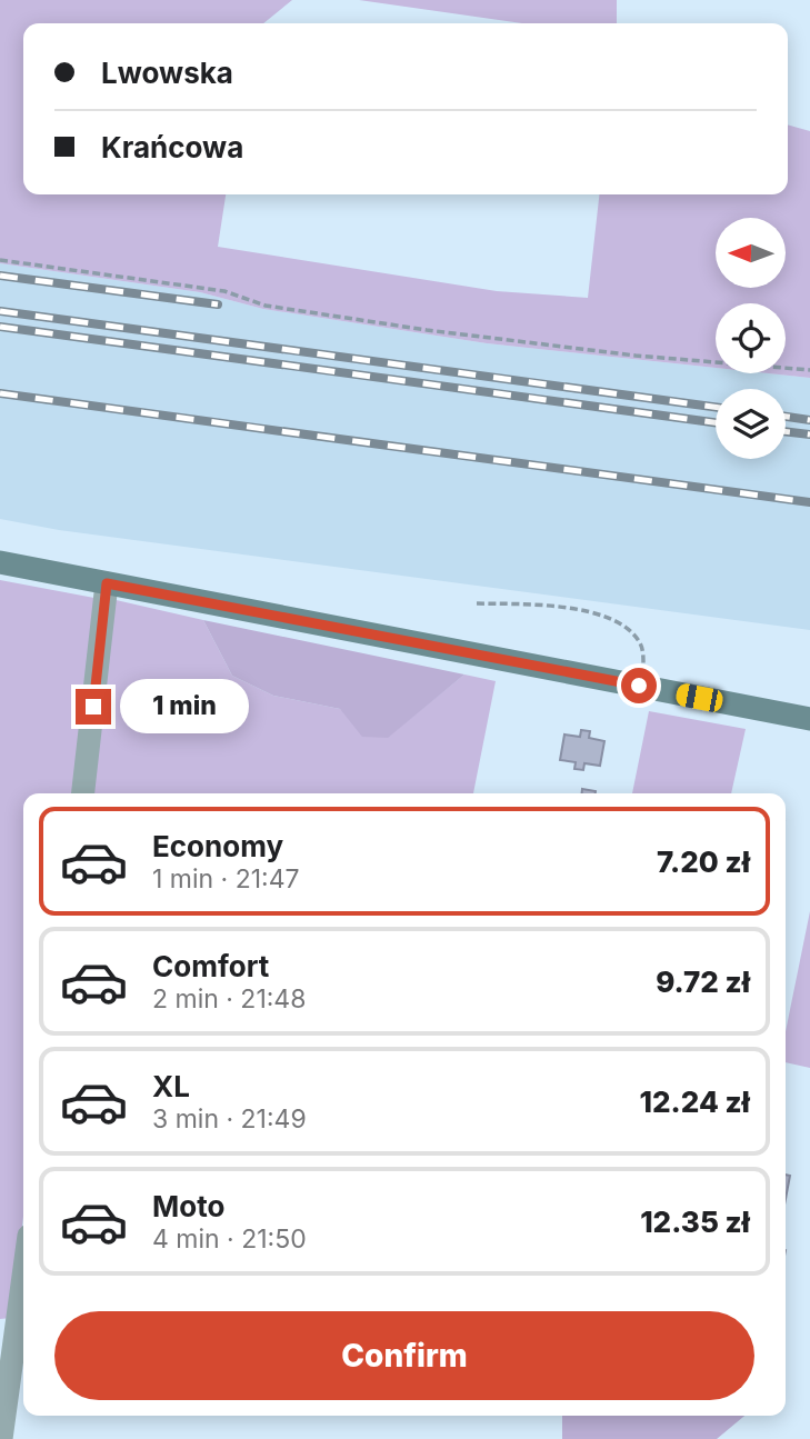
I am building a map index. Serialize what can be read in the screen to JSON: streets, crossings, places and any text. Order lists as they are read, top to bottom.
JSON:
{
  "north": "left",
  "page": {
    "banner": ["Lwowska", "Krańcowa"],
    "bubble": "1 min",
    "list": [
      {
        "name": "Economy",
        "note": "1 min · 21:47",
        "value": "7.20 zł"
      },
      {
        "name": "Comfort",
        "note": "2 min · 21:48",
        "value": "9.72 zł"
      },
      {
        "name": "XL",
        "note": "3 min · 21:49",
        "value": "12.24 zł"
      },
      {
        "name": "Moto",
        "note": "4 min · 21:50",
        "value": "12.35 zł"
      }
    ],
    "buttons": "Confirm"
  }
}
